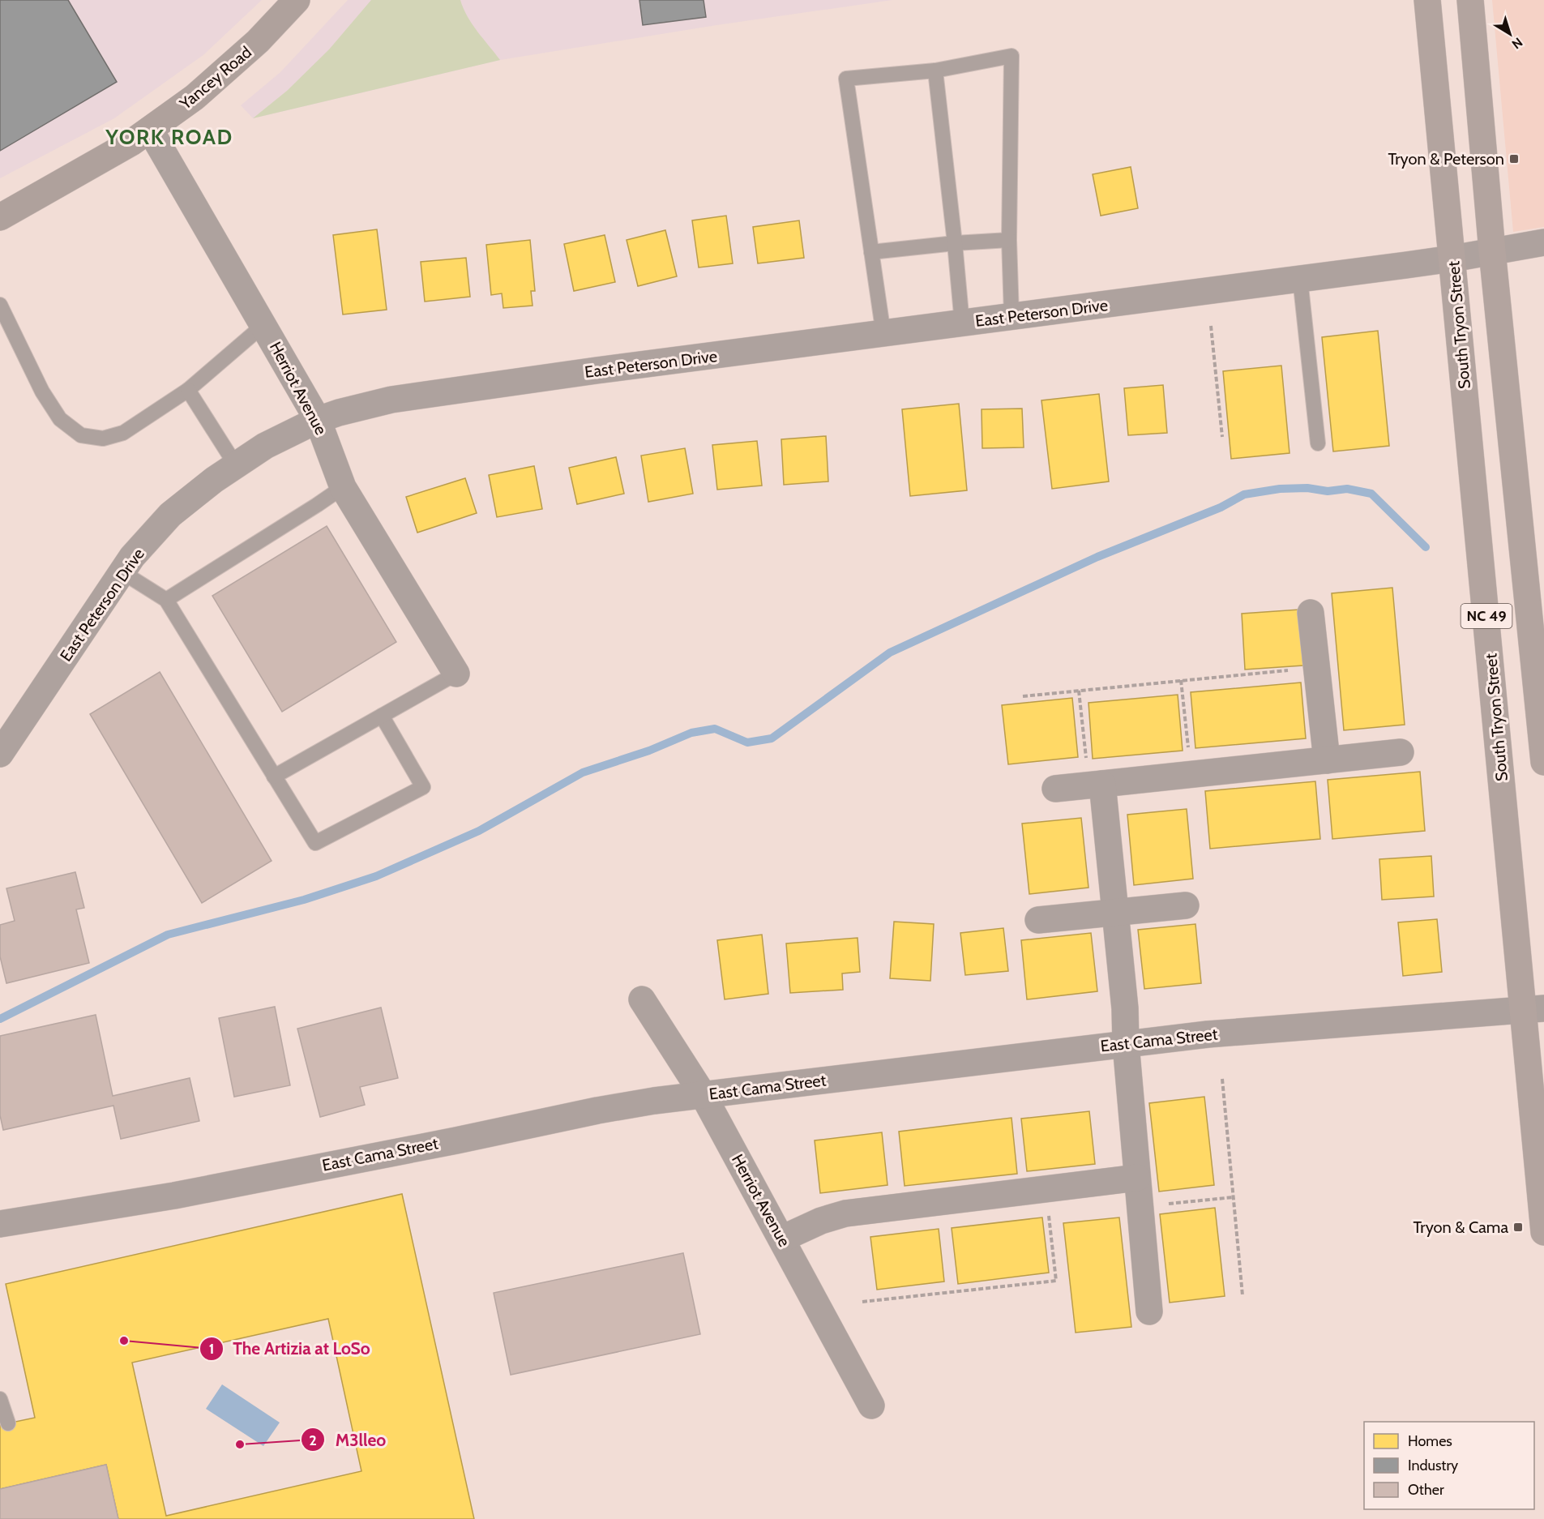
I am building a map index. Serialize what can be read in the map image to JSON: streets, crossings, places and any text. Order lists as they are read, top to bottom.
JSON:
{
  "streets": {
    "main road": ["South Tryon Street", "NC 49"],
    "street": [
      "Yancey Road",
      "East Peterson Drive",
      "Herriot Avenue",
      "East Cama Street"
    ]
  },
  "crossings": [
    ["Yancey Road", "Herriot Avenue"],
    ["East Peterson Drive", "South Tryon Street"],
    ["East Peterson Drive", "Herriot Avenue"],
    ["East Peterson Drive", "NC 49"],
    ["South Tryon Street", "East Cama Street"],
    ["Herriot Avenue", "East Cama Street"]
  ],
  "districts": ["YORK ROAD"],
  "places": {
    "transit": ["Tryon & Peterson", "Tryon & Cama"],
    "other": ["The Artizia at LoSo", "M3lleo"]
  },
  "legend": ["Homes", "Industry", "Other"],
  "north": "bottom right"
}
